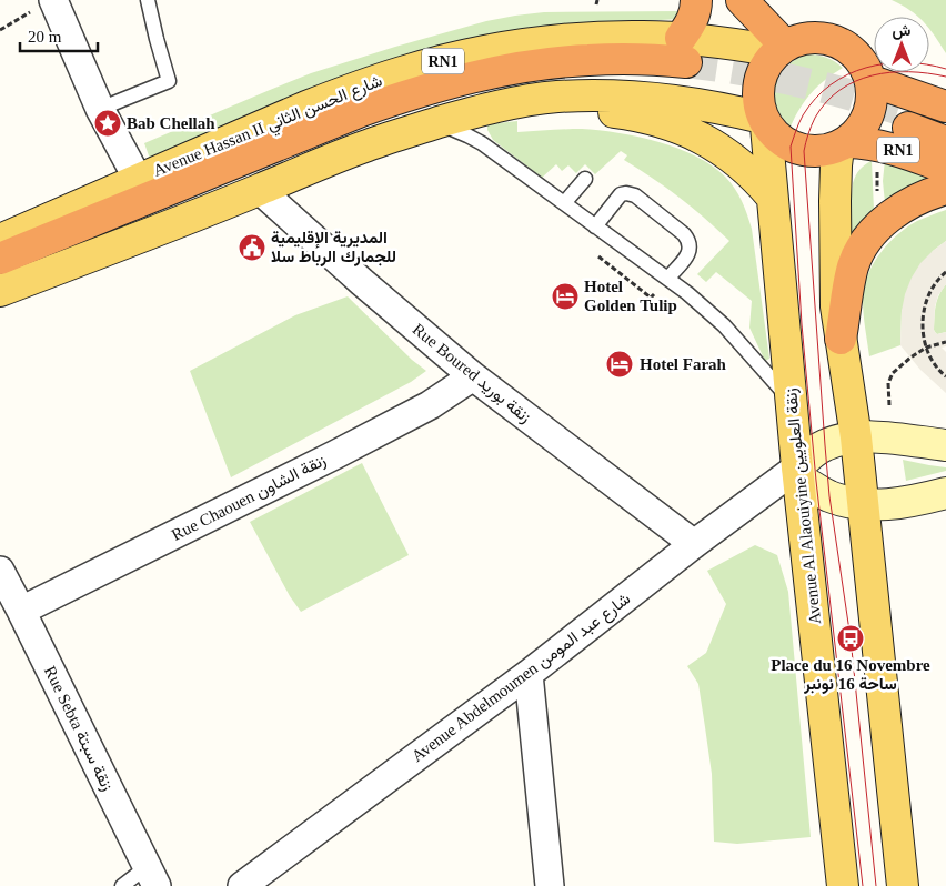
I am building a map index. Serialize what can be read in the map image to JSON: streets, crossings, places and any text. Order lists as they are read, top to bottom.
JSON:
{
  "streets": {
    "highway": ["RN1"],
    "main road": ["Avenue Hassan II شارع الحسن الثاني", "Avenue Al Alaouiyine زنقة العلويين"],
    "street": [
      "Rue Boured زنقة بوريد",
      "Rue Chaouen زنقة الشاون",
      "Avenue Abdelmoumen شارع عبد المومن",
      "Rue Sebta زنقة سبتة"
    ]
  },
  "crossings": [
    ["RN1", "Avenue Hassan II شارع الحسن الثاني"],
    ["RN1", "Rue Boured زنقة بوريد"],
    ["RN1", "Avenue Al Alaouiyine زنقة العلويين"],
    ["Avenue Hassan II شارع الحسن الثاني", "Avenue Al Alaouiyine زنقة العلويين"],
    ["Rue Boured زنقة بوريد", "Rue Chaouen زنقة الشاون"],
    ["Rue Boured زنقة بوريد", "Avenue Abdelmoumen شارع عبد المومن"],
    ["Rue Chaouen زنقة الشاون", "Rue Sebta زنقة سبتة"],
    ["Avenue Al Alaouiyine زنقة العلويين", "Avenue Abdelmoumen شارع عبد المومن"]
  ],
  "places": {
    "place": ["Bab Chellah"],
    "public building": ["المديرية الإقليمية للجمارك الرباط سلا"],
    "hotel": ["Hotel Golden Tulip", "Hotel Farah"],
    "bus stop": ["Place du 16 Novembre ساحة 16 نونبر"]
  },
  "scale_bar": "20 m",
  "north": "top"
}
